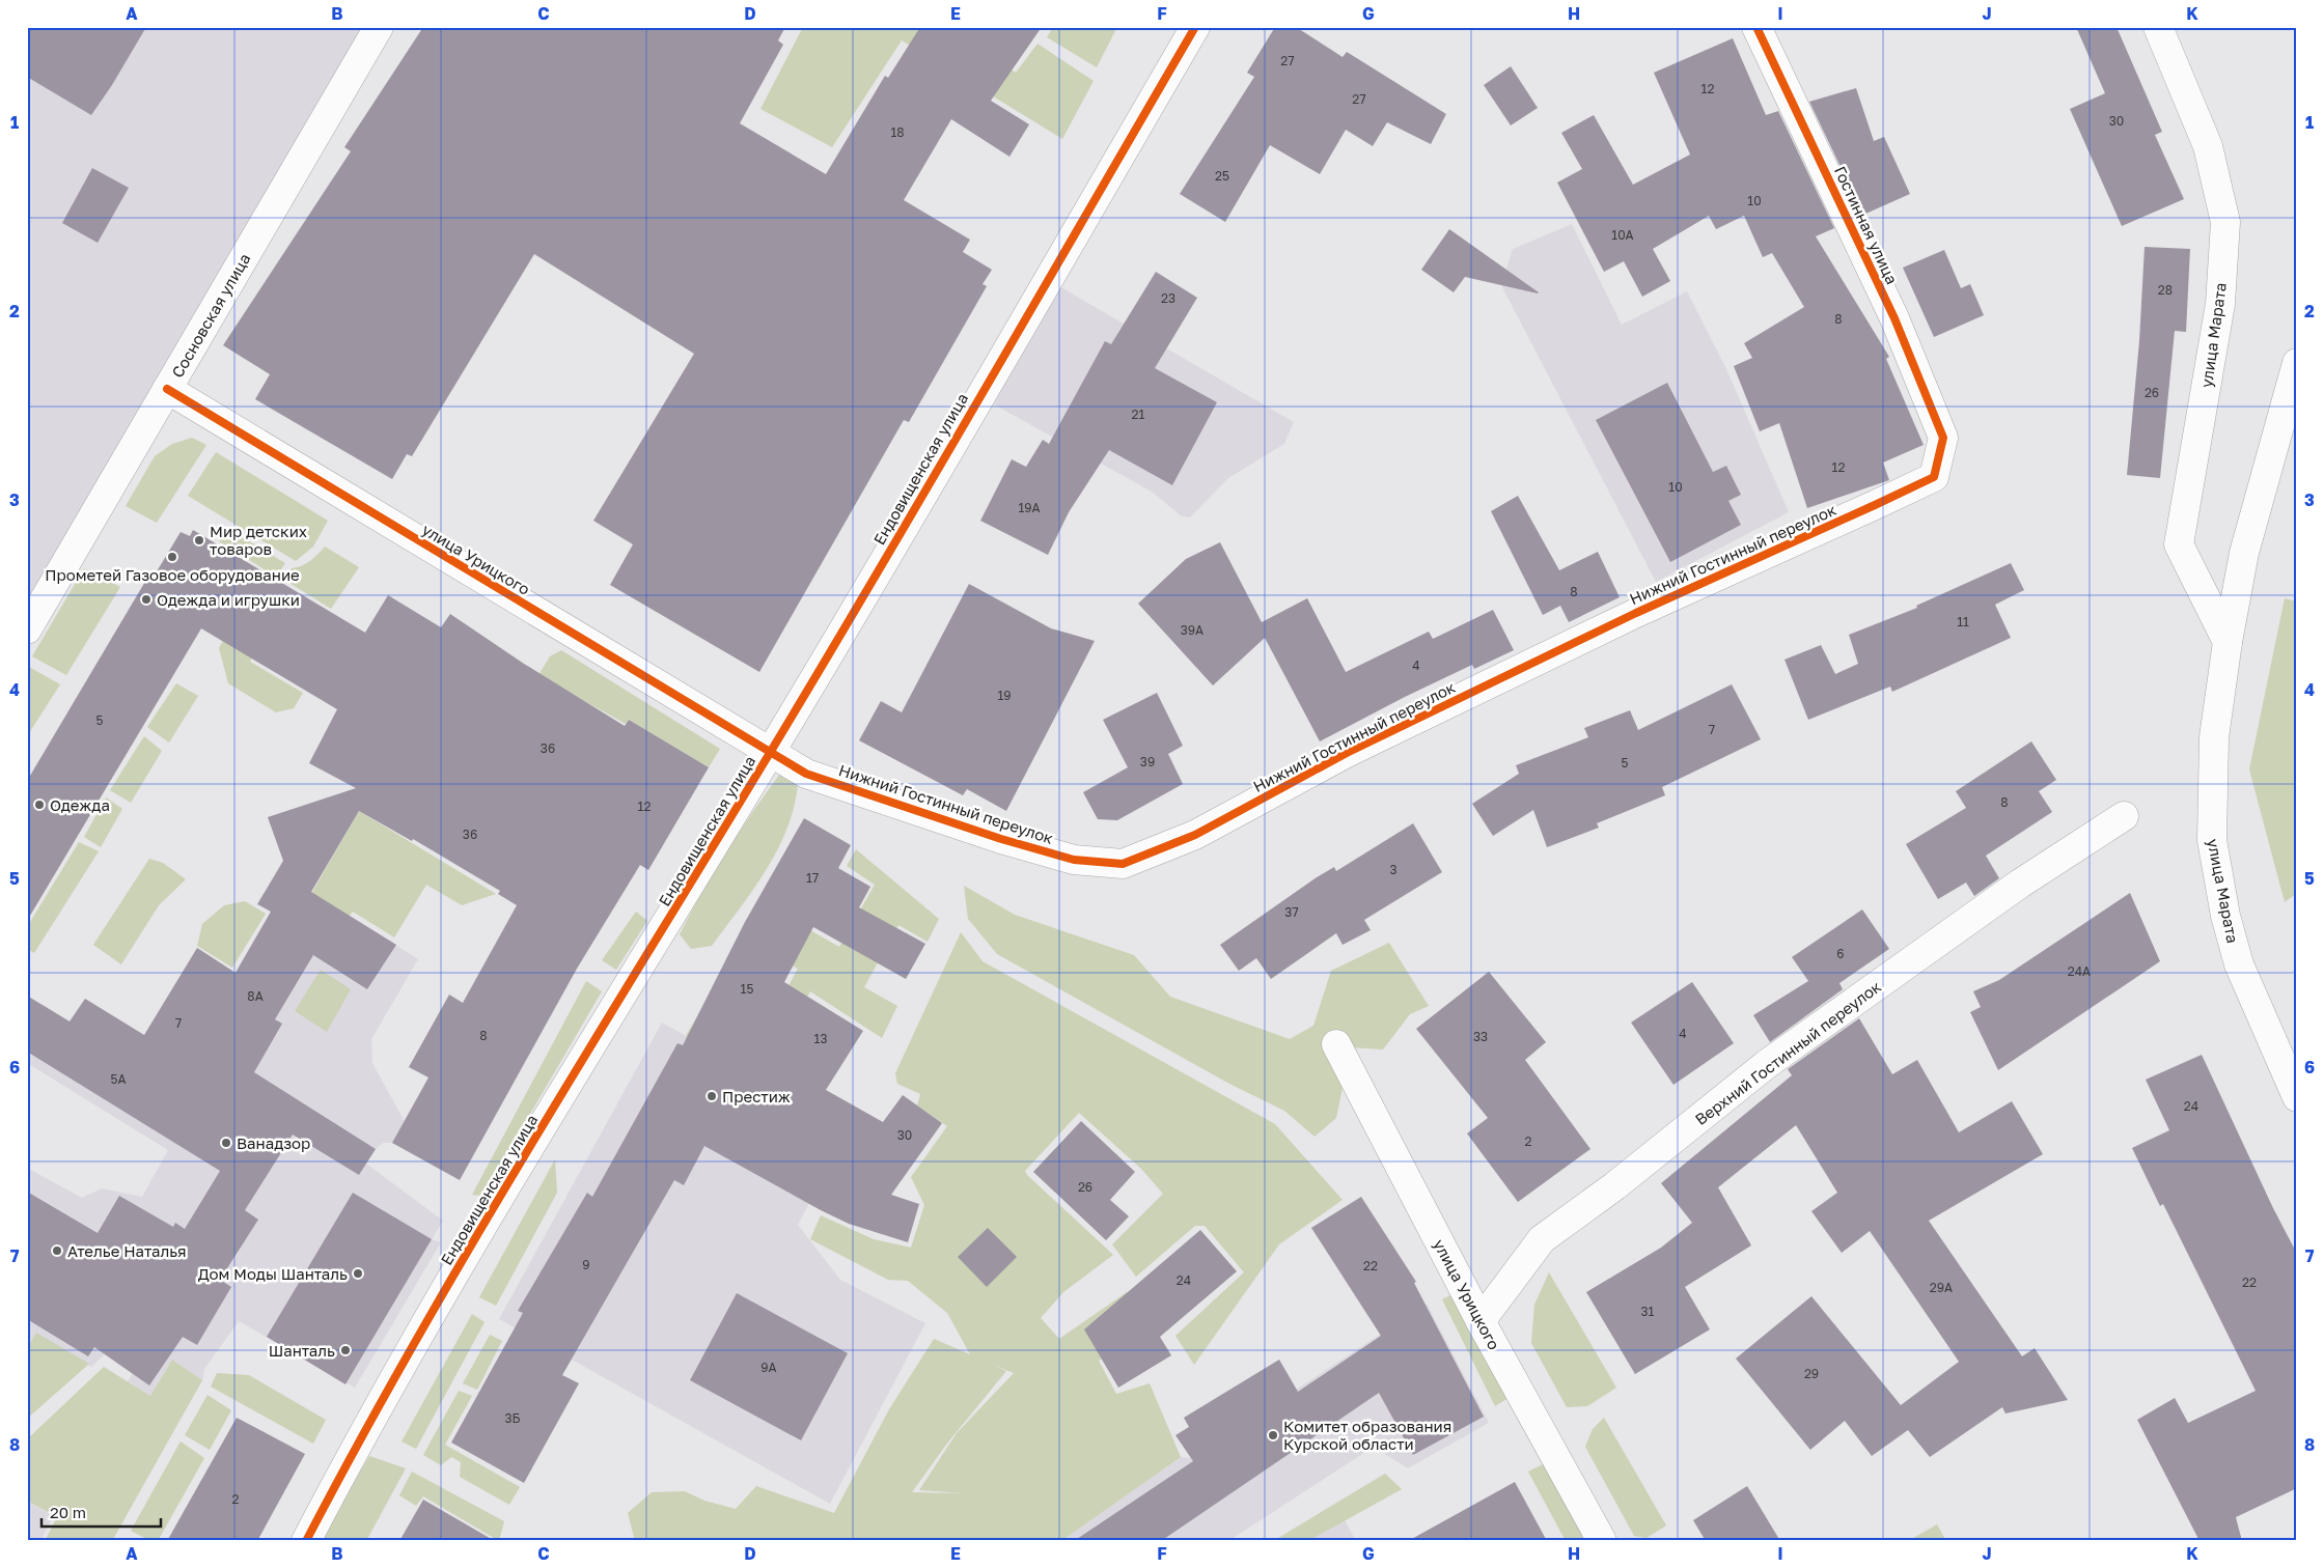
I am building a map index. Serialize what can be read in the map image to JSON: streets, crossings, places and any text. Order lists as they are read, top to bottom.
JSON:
{
  "streets": {
    "street": [
      "Гостинная улица",
      "Сосновская улица",
      "улица Марата",
      "Ендовищенская улица",
      "Нижний Гостинный переулок",
      "улица Урицкого",
      "Верхний Гостинный переулок"
    ]
  },
  "crossings": [
    ["Гостинная улица", "Нижний Гостинный переулок"],
    ["Сосновская улица", "улица Урицкого"],
    ["Ендовищенская улица", "Нижний Гостинный переулок"],
    ["Ендовищенская улица", "улица Урицкого"],
    ["Нижний Гостинный переулок", "улица Урицкого"],
    ["улица Урицкого", "Верхний Гостинный переулок"]
  ],
  "places": [
    "Мир детских товаров",
    "Прометей Газовое оборудование",
    "Одежда и игрушки",
    "Одежда",
    "Престиж",
    "Ванадзор",
    "Ателье Наталья",
    "Дом Моды Шанталь",
    "Шанталь",
    "Комитет образования Курской области"
  ],
  "house_numbers": [
    "27",
    "12",
    "27",
    "30",
    "18",
    "25",
    "10",
    "10А",
    "28",
    "23",
    "8",
    "26",
    "21",
    "12",
    "10",
    "19А",
    "8",
    "11",
    "39А",
    "4",
    "19",
    "5",
    "7",
    "36",
    "39",
    "5",
    "8",
    "12",
    "36",
    "3",
    "17",
    "37",
    "6",
    "24А",
    "15",
    "8А",
    "7",
    "4",
    "8",
    "33",
    "13",
    "5А",
    "24",
    "30",
    "2",
    "26",
    "9",
    "22",
    "24",
    "22",
    "29А",
    "31",
    "9А",
    "29",
    "3Б",
    "2"
  ],
  "scale_bar": "20 m",
  "grid": {
    "columns": [
      "A",
      "B",
      "C",
      "D",
      "E",
      "F",
      "G",
      "H",
      "I",
      "J",
      "K"
    ],
    "rows": [
      "1",
      "2",
      "3",
      "4",
      "5",
      "6",
      "7",
      "8"
    ]
  }
}
